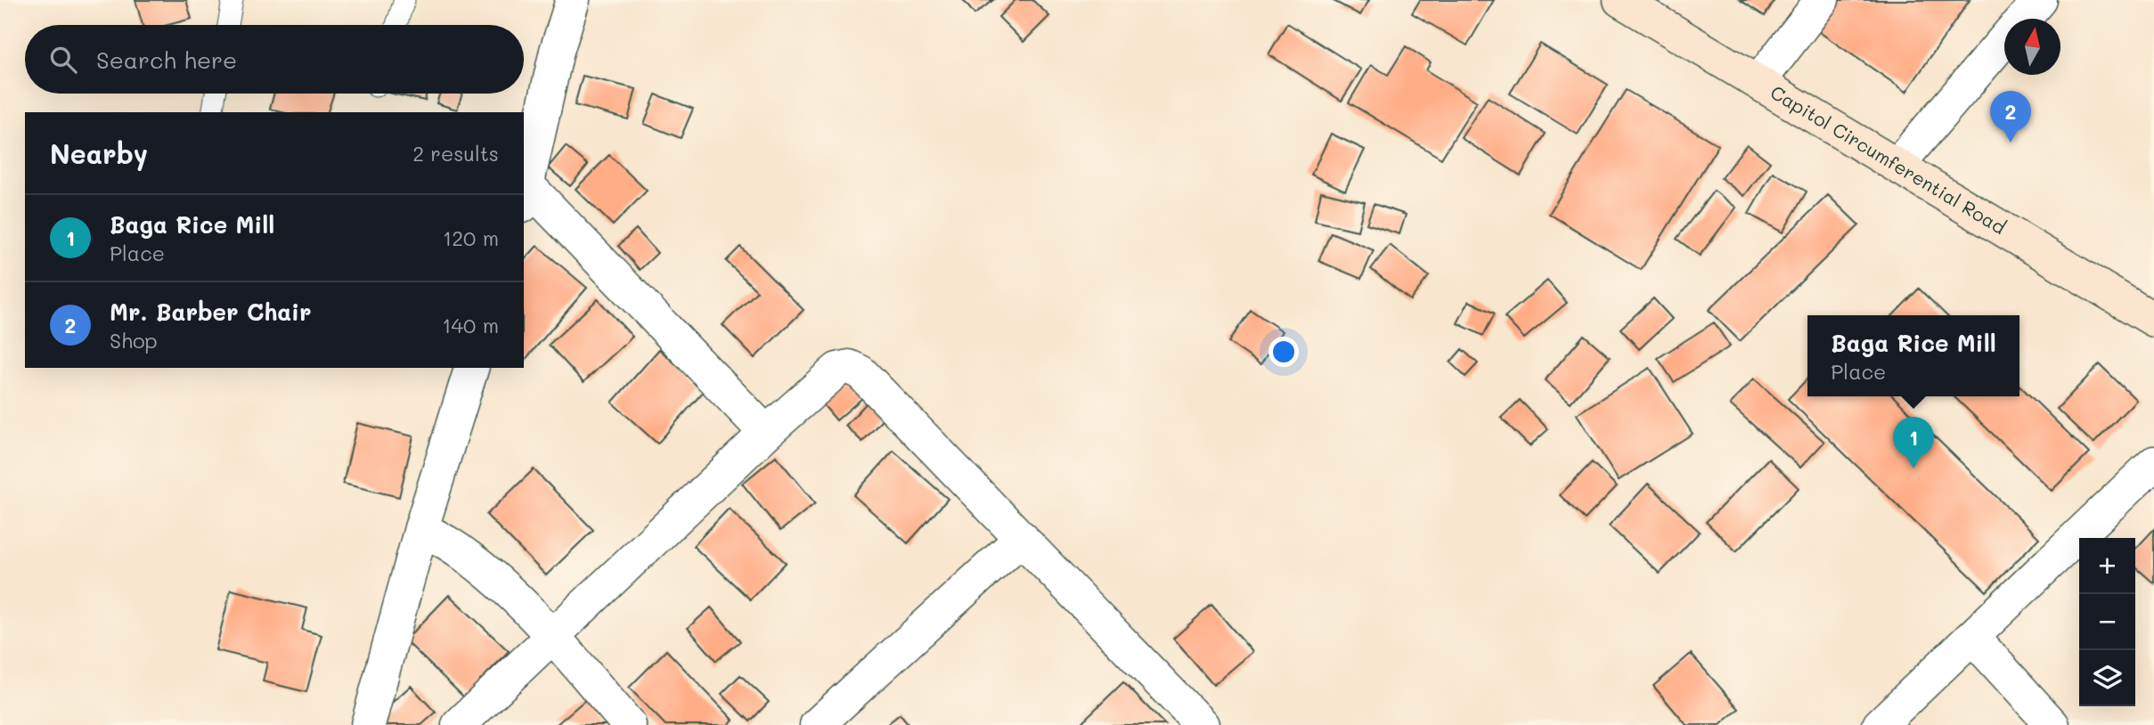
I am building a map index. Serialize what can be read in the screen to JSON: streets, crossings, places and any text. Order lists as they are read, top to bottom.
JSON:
{
  "streets": {
    "main road": ["Capitol Circumferential Road"]
  },
  "north": "top",
  "page": {
    "search": "Search here",
    "pins": ["2", "1"],
    "heading": ["Nearby", "2 results"],
    "list": [
      {
        "mark": "1",
        "name": "Baga Rice Mill",
        "note": "Place",
        "value": "120 m"
      },
      {
        "mark": "2",
        "name": "Mr. Barber Chair",
        "note": "Shop",
        "value": "140 m"
      }
    ],
    "popup": ["Baga Rice Mill", "Place"],
    "map_buttons": ["+", "−"]
  }
}
